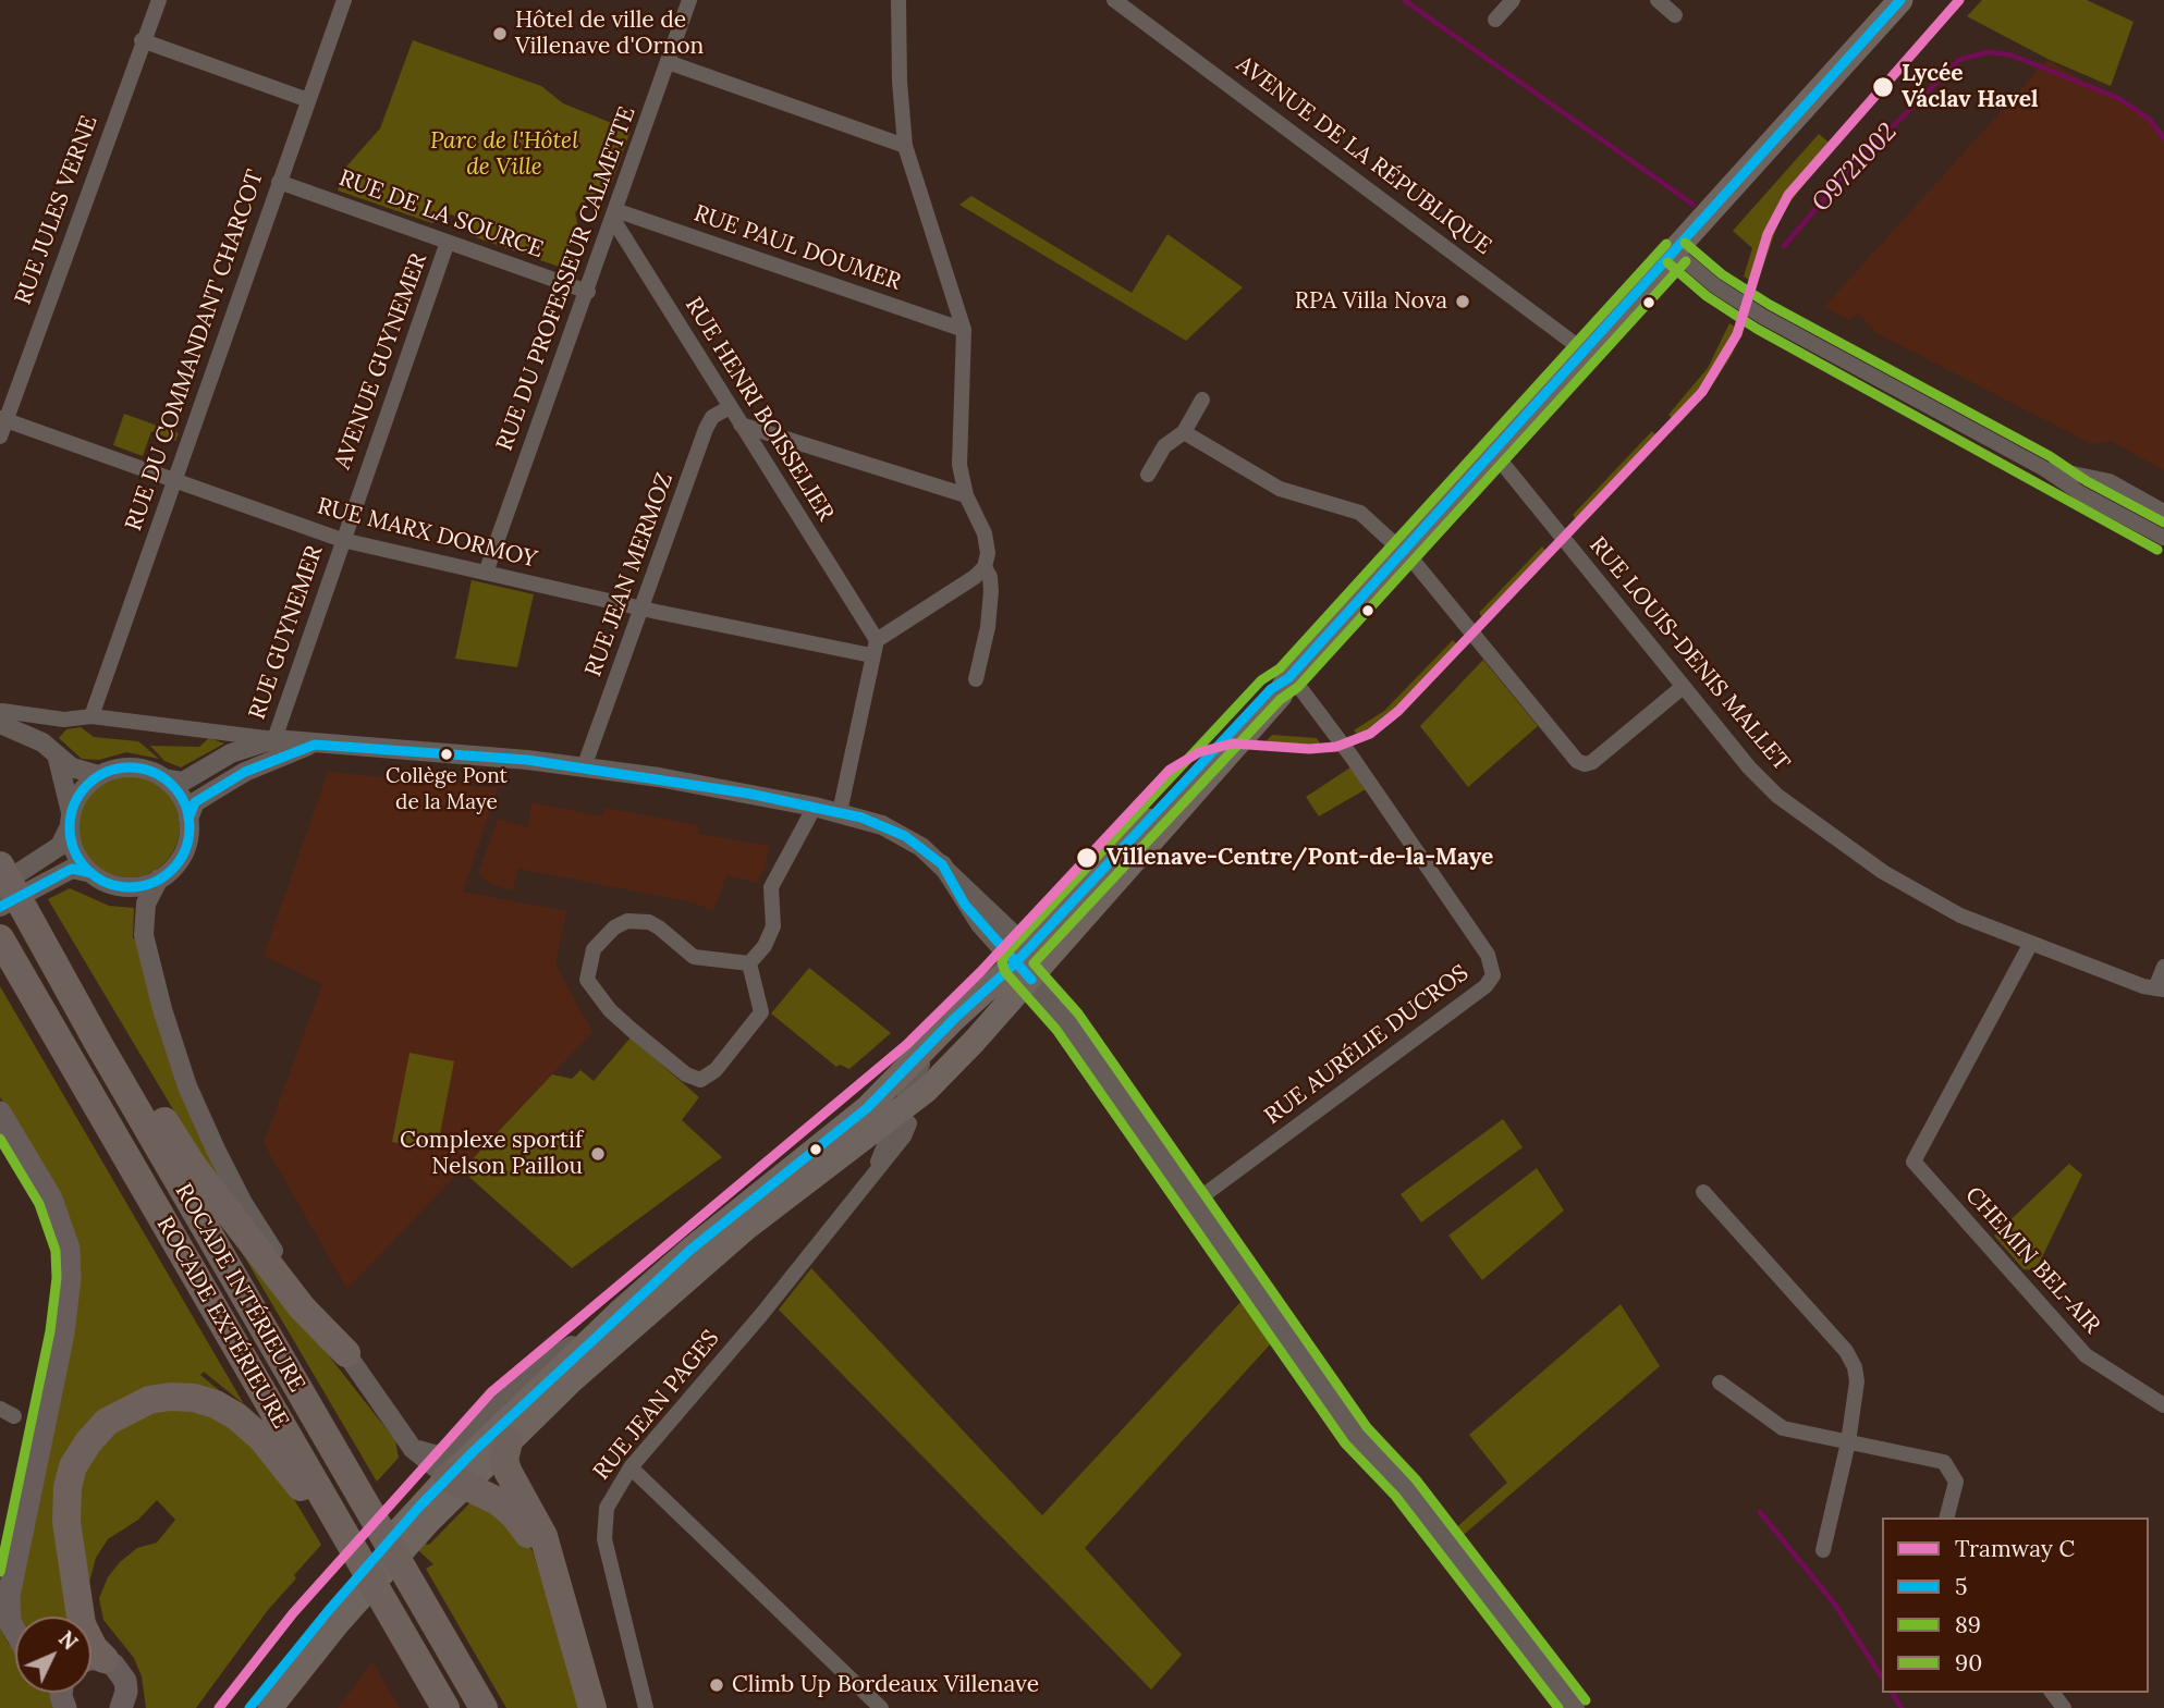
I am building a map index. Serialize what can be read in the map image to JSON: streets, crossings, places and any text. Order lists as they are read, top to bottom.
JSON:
{
  "streets": {
    "highway": ["ROCADE INTÉRIEURE", "ROCADE EXTÉRIEURE"],
    "street": [
      "AVENUE DE LA RÉPUBLIQUE",
      "RUE JULES VERNE",
      "RUE DE LA SOURCE",
      "RUE PAUL DOUMER",
      "RUE DU PROFESSEUR CALMETTE",
      "RUE DU COMMANDANT CHARCOT",
      "AVENUE GUYNEMER",
      "RUE HENRI BOISSELIER",
      "RUE MARX DORMOY",
      "RUE JEAN MERMOZ",
      "RUE GUYNEMER",
      "RUE LOUIS-DENIS MALLET",
      "RUE AURÉLIE DUCROS",
      "CHEMIN BEL-AIR",
      "RUE JEAN PAGES"
    ]
  },
  "crossings": [
    ["RUE JULES VERNE", "RUE MARX DORMOY"],
    ["RUE DE LA SOURCE", "RUE DU PROFESSEUR CALMETTE"],
    ["RUE DE LA SOURCE", "RUE DU COMMANDANT CHARCOT"],
    ["RUE DE LA SOURCE", "AVENUE GUYNEMER"],
    ["RUE PAUL DOUMER", "RUE DU PROFESSEUR CALMETTE"],
    ["RUE PAUL DOUMER", "RUE HENRI BOISSELIER"],
    ["RUE DU PROFESSEUR CALMETTE", "RUE HENRI BOISSELIER"],
    ["RUE DU PROFESSEUR CALMETTE", "RUE MARX DORMOY"],
    ["RUE DU COMMANDANT CHARCOT", "RUE MARX DORMOY"],
    ["AVENUE GUYNEMER", "RUE MARX DORMOY"],
    ["AVENUE GUYNEMER", "RUE GUYNEMER"],
    ["RUE HENRI BOISSELIER", "RUE MARX DORMOY"],
    ["RUE HENRI BOISSELIER", "RUE JEAN MERMOZ"],
    ["RUE MARX DORMOY", "RUE JEAN MERMOZ"],
    ["RUE MARX DORMOY", "RUE GUYNEMER"],
    ["RUE LOUIS-DENIS MALLET", "CHEMIN BEL-AIR"]
  ],
  "water": ["O9721002"],
  "parks": ["Parc de l'Hôtel de Ville"],
  "places": [
    "Hôtel de ville de Villenave d'Ornon",
    "Lycée Václav Havel",
    "RPA Villa Nova",
    "Collège Pont de la Maye",
    "Villenave-Centre/Pont-de-la-Maye",
    "Complexe sportif Nelson Paillou",
    "Climb Up Bordeaux Villenave"
  ],
  "lines": [
    "tram line C",
    "transit line 5",
    "transit line 90",
    "transit line 89"
  ],
  "legend": [
    "Tramway C",
    "5",
    "89",
    "90"
  ],
  "north": "top right"
}
